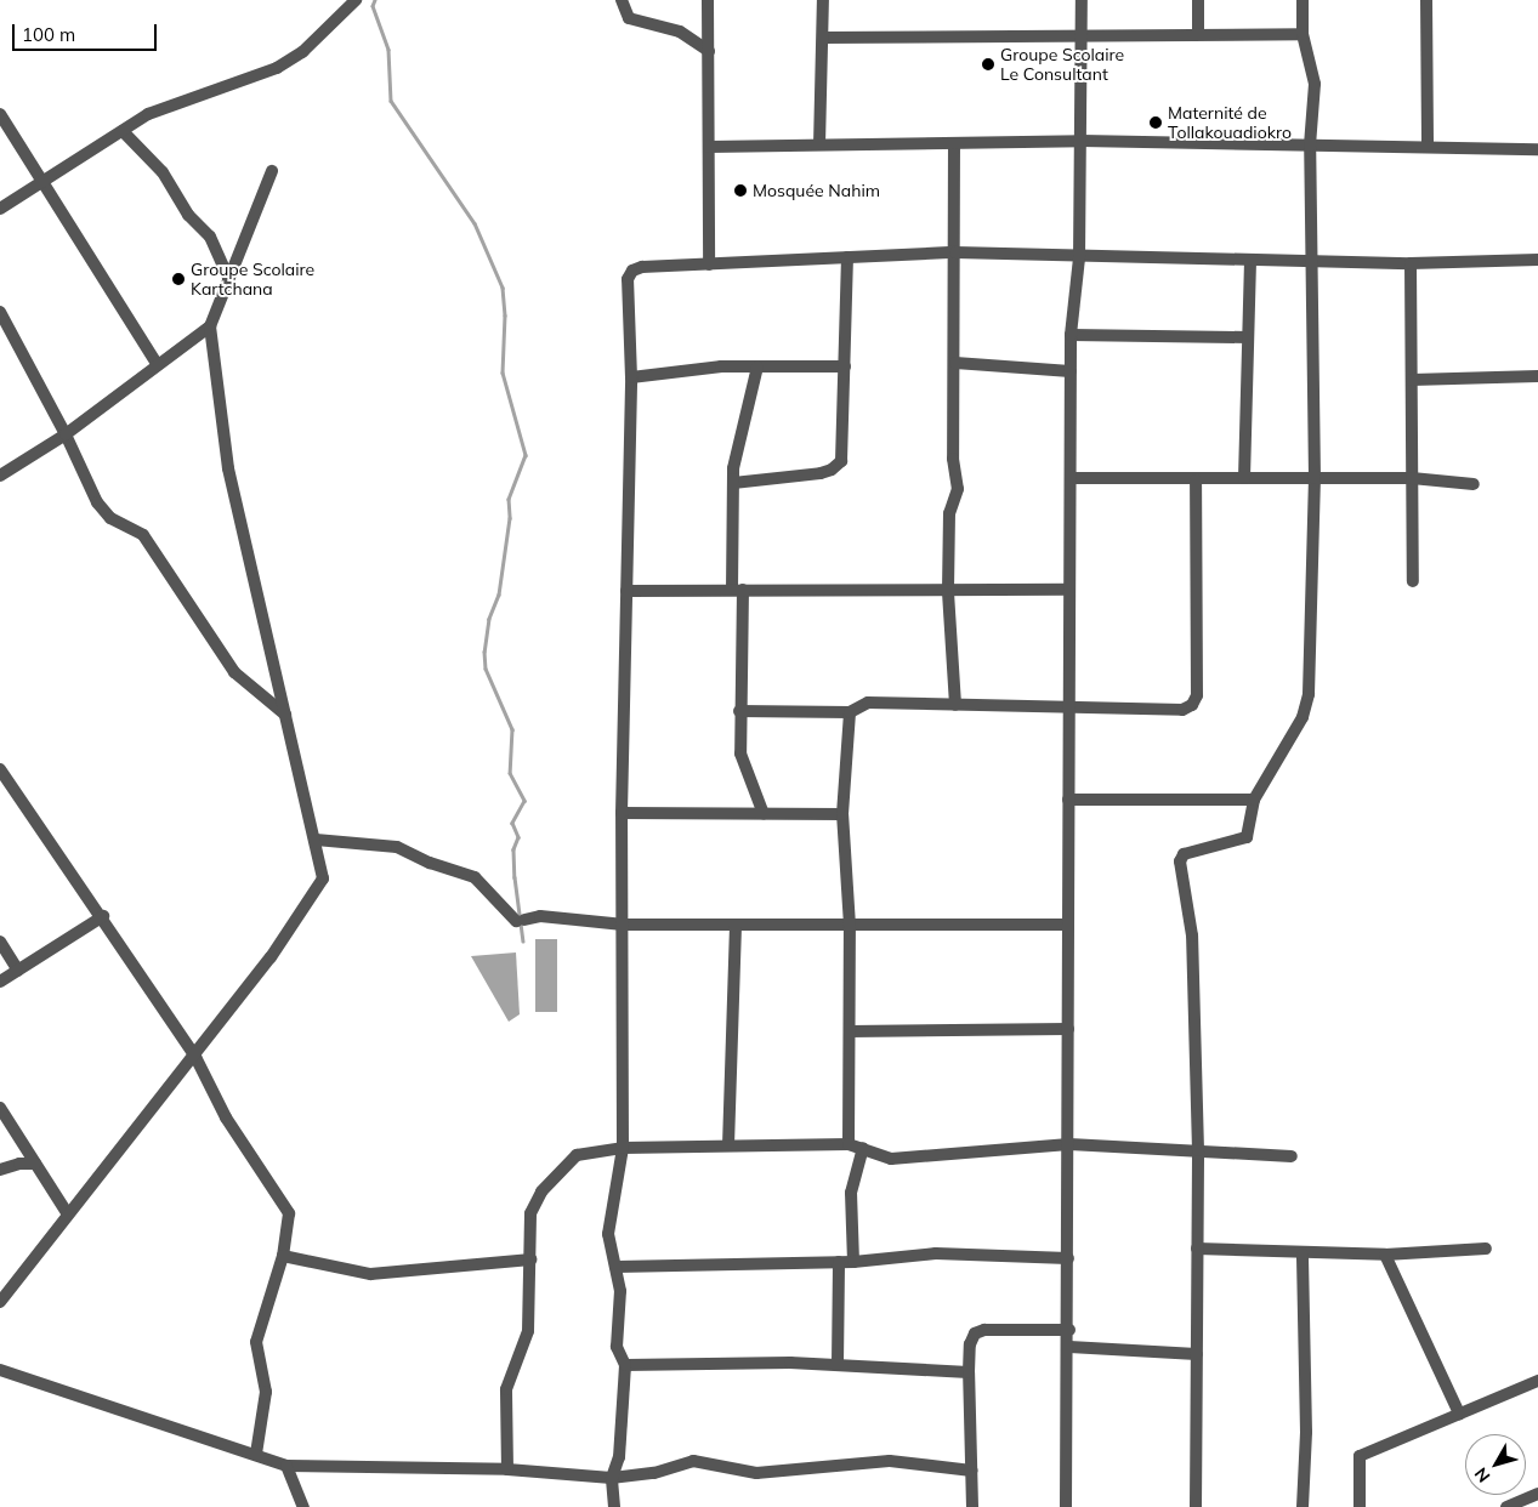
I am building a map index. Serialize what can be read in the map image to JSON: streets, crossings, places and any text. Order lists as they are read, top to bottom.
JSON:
{
  "places": [
    "Groupe Scolaire Le Consultant",
    "Maternité de Tollakouadiokro",
    "Mosquée Nahim",
    "Groupe Scolaire Kartchana"
  ],
  "scale_bar": "100 m",
  "north": "bottom left"
}
